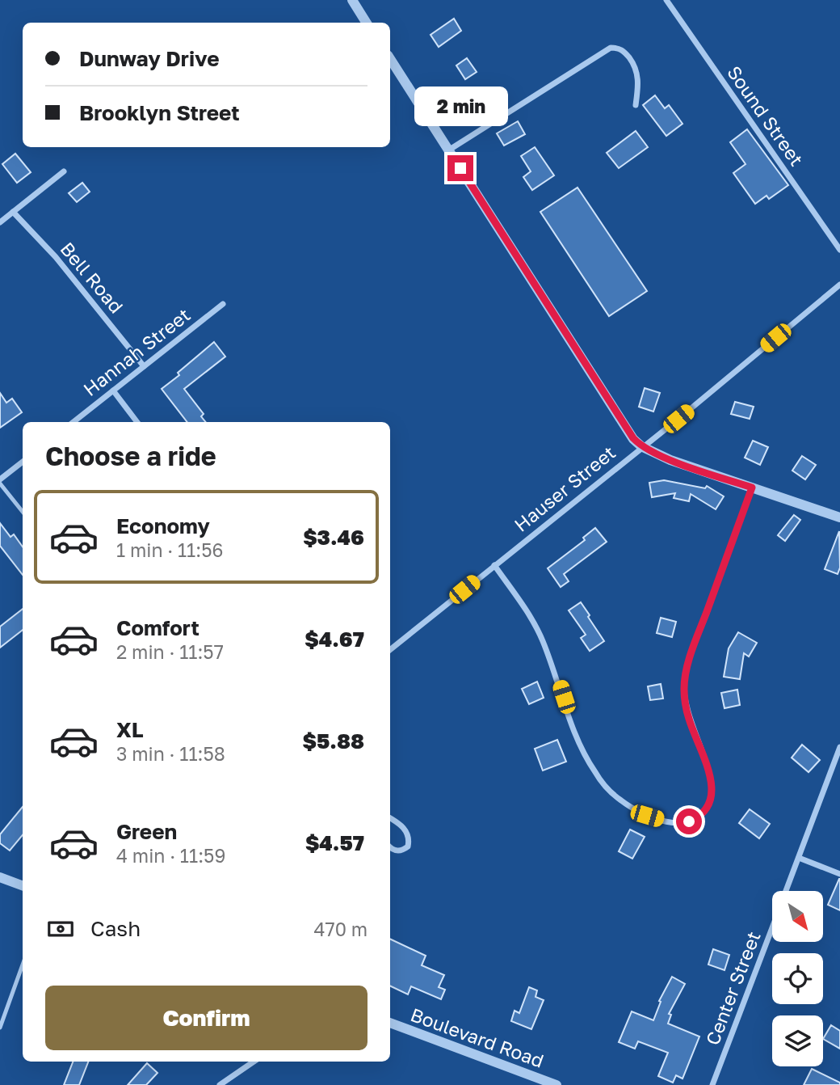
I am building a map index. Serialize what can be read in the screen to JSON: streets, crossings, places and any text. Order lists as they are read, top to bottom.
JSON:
{
  "streets": {
    "street": [
      "Sound Street",
      "Bell Road",
      "Hannah Street",
      "Hauser Street",
      "Center Street",
      "Boulevard Road"
    ]
  },
  "crossings": [
    ["Bell Road", "Hannah Street"]
  ],
  "north": "bottom right",
  "page": {
    "banner": ["Dunway Drive", "Brooklyn Street"],
    "bubble": "2 min",
    "heading": "Choose a ride",
    "list": [
      {
        "name": "Economy",
        "note": "1 min · 11:56",
        "value": "$3.46"
      },
      {
        "name": "Comfort",
        "note": "2 min · 11:57",
        "value": "$4.67"
      },
      {
        "name": "XL",
        "note": "3 min · 11:58",
        "value": "$5.88"
      },
      {
        "name": "Green",
        "note": "4 min · 11:59",
        "value": "$4.57"
      }
    ],
    "pay": ["Cash", "470 m"],
    "buttons": "Confirm"
  }
}
